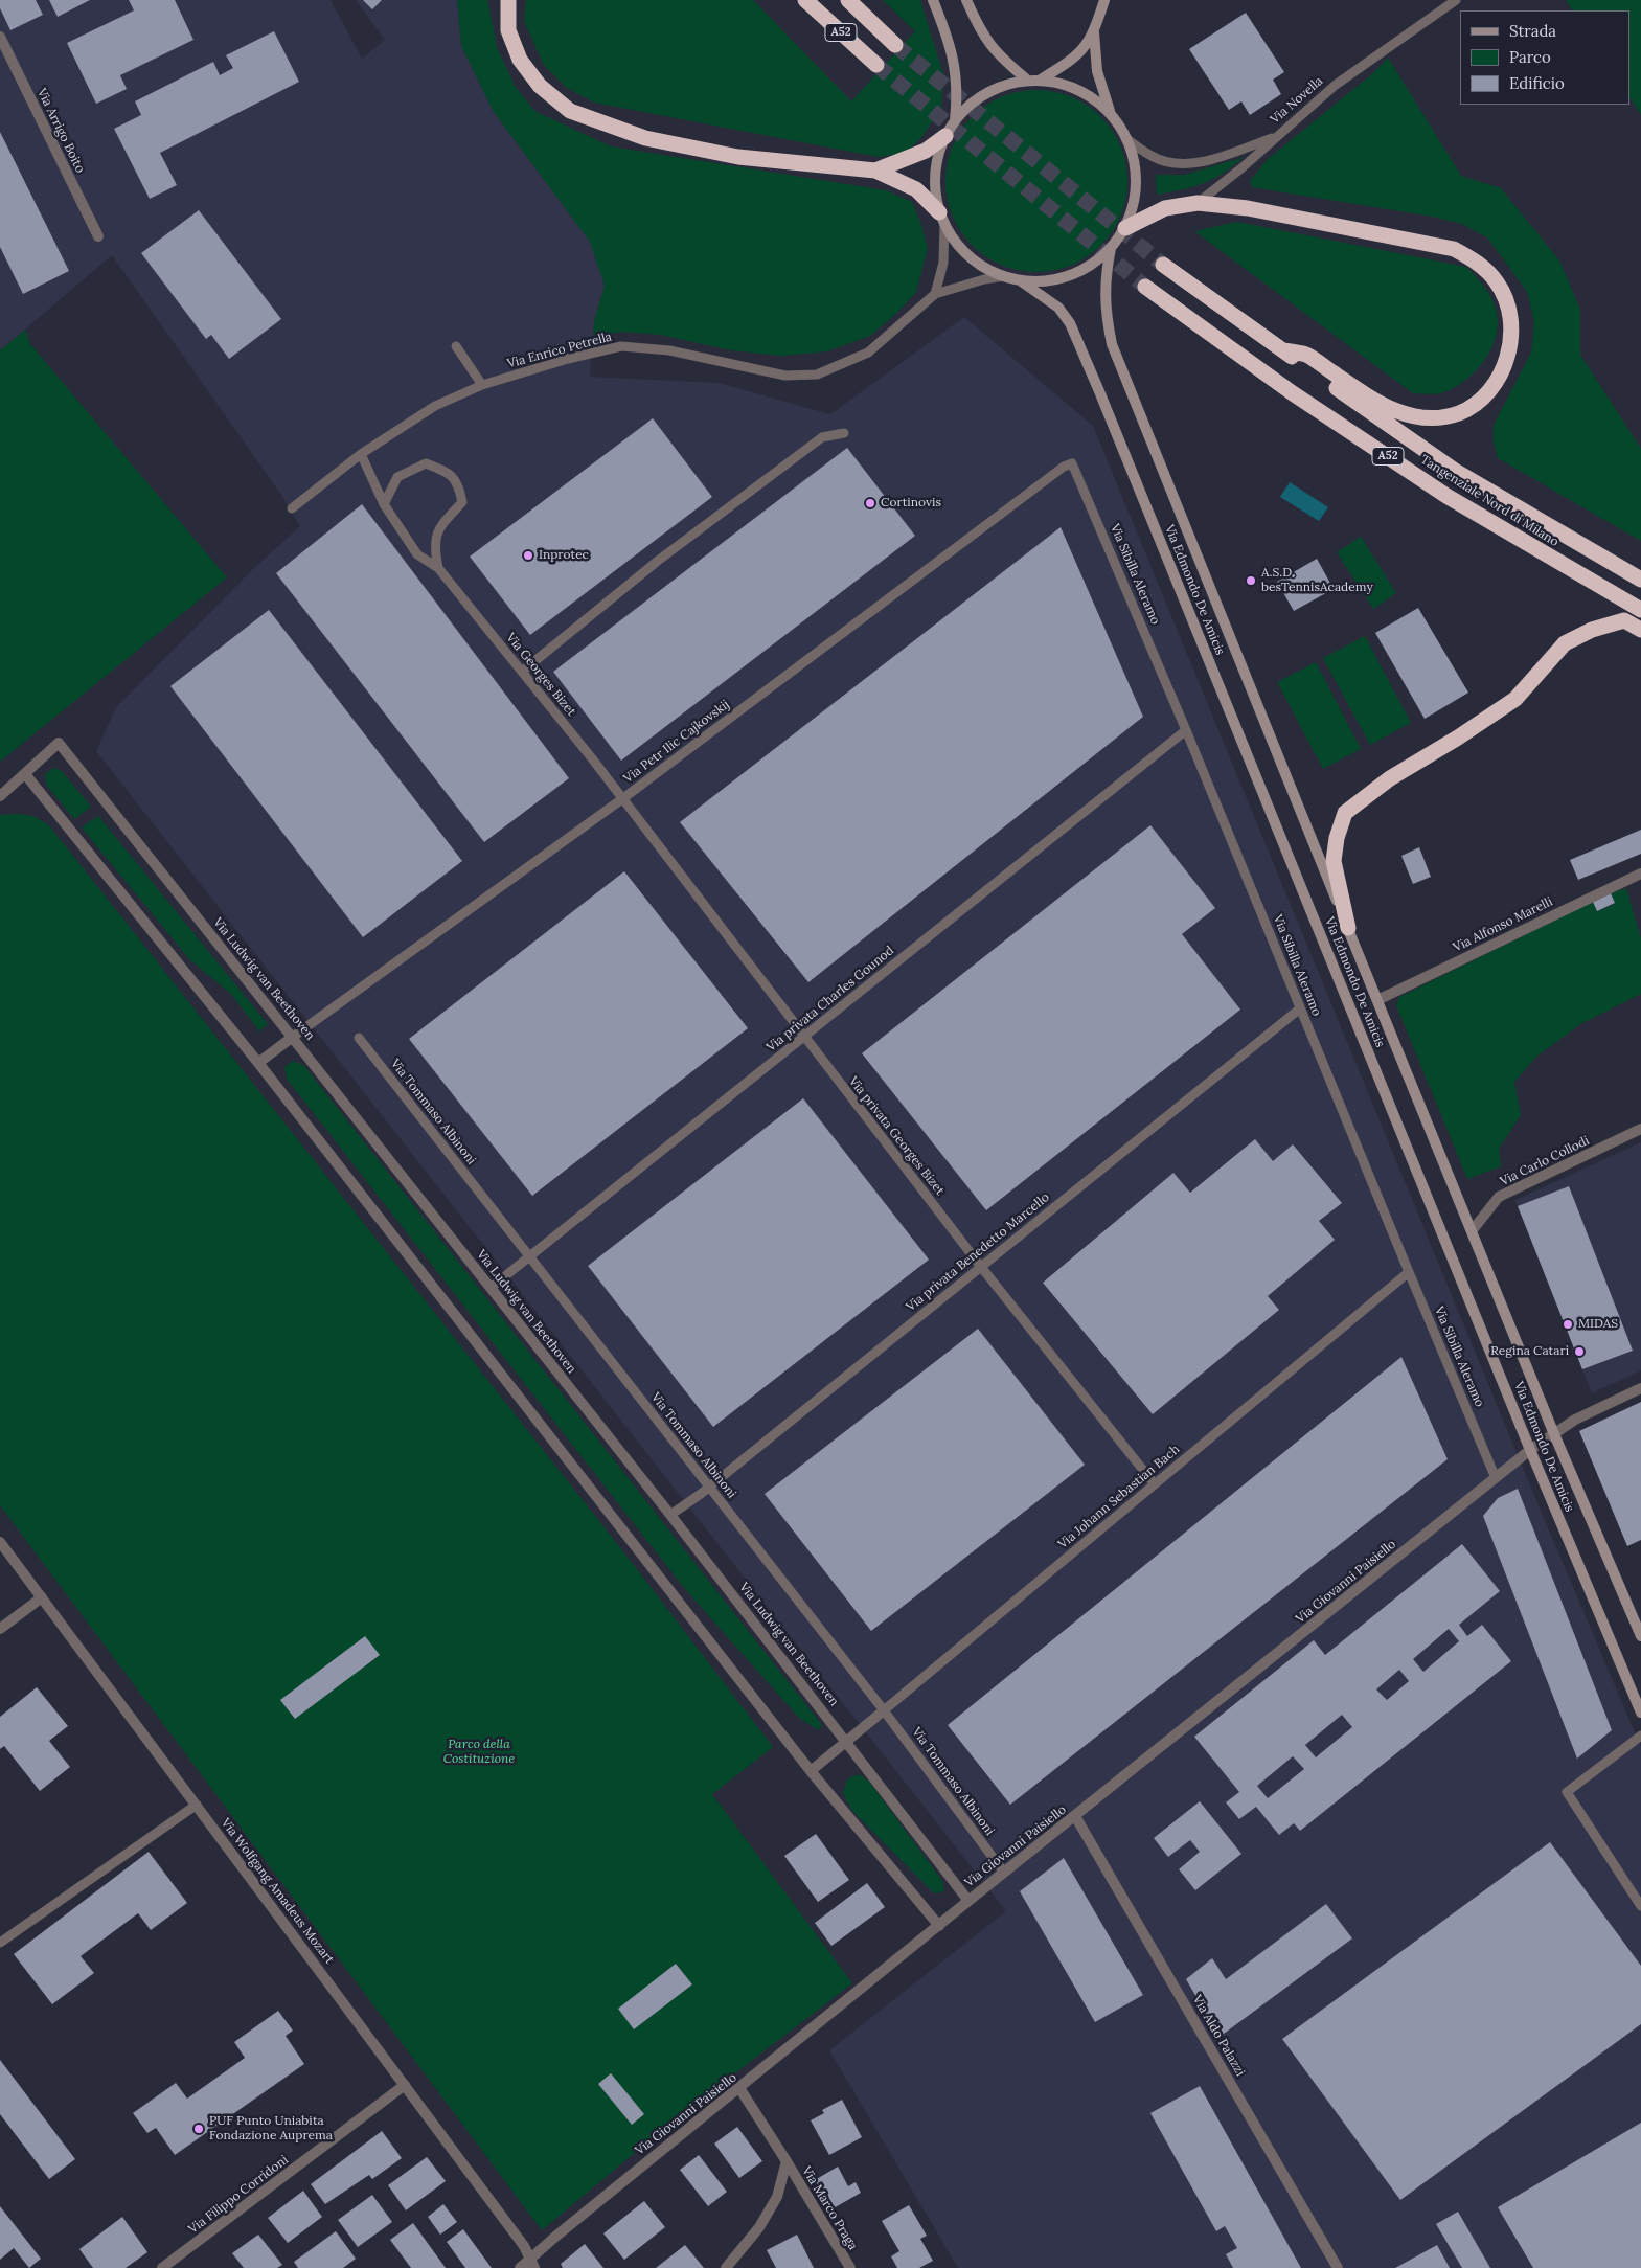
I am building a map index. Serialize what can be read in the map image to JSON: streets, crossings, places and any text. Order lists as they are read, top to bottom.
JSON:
{
  "streets": {
    "highway": ["A52", "Tangenziale Nord di Milano"],
    "main road": ["Via Edmondo De Amicis"],
    "street": [
      "Via Arrigo Boito",
      "Via Alfonso Marelli",
      "Via Ludwig van Beethoven",
      "Via Carlo Collodi",
      "Via Johann Sebastian Bach",
      "Via Giovanni Paisiello",
      "Via Wolfgang Amadeus Mozart",
      "Via Aldo Palazzi",
      "Via Filippo Corridoni",
      "Via Marco Praga"
    ],
    "lane": [
      "Via Novella",
      "Via Enrico Petrella",
      "Via Sibilla Aleramo",
      "Via Georges Bizet",
      "Via Petr Ilic Cajkovskij",
      "Via privata Charles Gounod",
      "Via Tommaso Albinoni",
      "Via privata Georges Bizet",
      "Via privata Benedetto Marcello"
    ]
  },
  "crossings": [
    ["Via Sibilla Aleramo", "Via Petr Ilic Cajkovskij"],
    ["Via Sibilla Aleramo", "Via privata Charles Gounod"],
    ["Via Sibilla Aleramo", "Via privata Benedetto Marcello"],
    ["Via Sibilla Aleramo", "Via Johann Sebastian Bach"],
    ["Via Sibilla Aleramo", "Via Giovanni Paisiello"],
    ["Via Edmondo De Amicis", "Via Alfonso Marelli"],
    ["Via Edmondo De Amicis", "Via Carlo Collodi"],
    ["Via Edmondo De Amicis", "Via Giovanni Paisiello"],
    ["Via Georges Bizet", "Via Petr Ilic Cajkovskij"],
    ["Via Georges Bizet", "Via privata Georges Bizet"],
    ["Via Petr Ilic Cajkovskij", "Via Ludwig van Beethoven"],
    ["Via Petr Ilic Cajkovskij", "Via privata Georges Bizet"],
    ["Via Ludwig van Beethoven", "Via privata Charles Gounod"],
    ["Via Ludwig van Beethoven", "Via privata Benedetto Marcello"],
    ["Via Ludwig van Beethoven", "Via Johann Sebastian Bach"],
    ["Via Ludwig van Beethoven", "Via Giovanni Paisiello"],
    ["Via privata Charles Gounod", "Via Tommaso Albinoni"],
    ["Via privata Charles Gounod", "Via privata Georges Bizet"],
    ["Via Tommaso Albinoni", "Via privata Benedetto Marcello"],
    ["Via Tommaso Albinoni", "Via Johann Sebastian Bach"],
    ["Via Tommaso Albinoni", "Via Giovanni Paisiello"],
    ["Via privata Georges Bizet", "Via privata Benedetto Marcello"],
    ["Via privata Georges Bizet", "Via Johann Sebastian Bach"],
    ["Via Giovanni Paisiello", "Via Wolfgang Amadeus Mozart"],
    ["Via Giovanni Paisiello", "Via Aldo Palazzi"],
    ["Via Giovanni Paisiello", "Via Marco Praga"],
    ["Via Wolfgang Amadeus Mozart", "Via Filippo Corridoni"]
  ],
  "parks": ["Parco della Costituzione"],
  "places": [
    "Cortinovis",
    "Inprotec",
    "A.S.D. besTennisAcademy",
    "MIDAS",
    "Regina Catarì",
    "PUF Punto Uniabita Fondazione Auprema"
  ],
  "legend": ["Strada", "Parco", "Edificio"]
}
